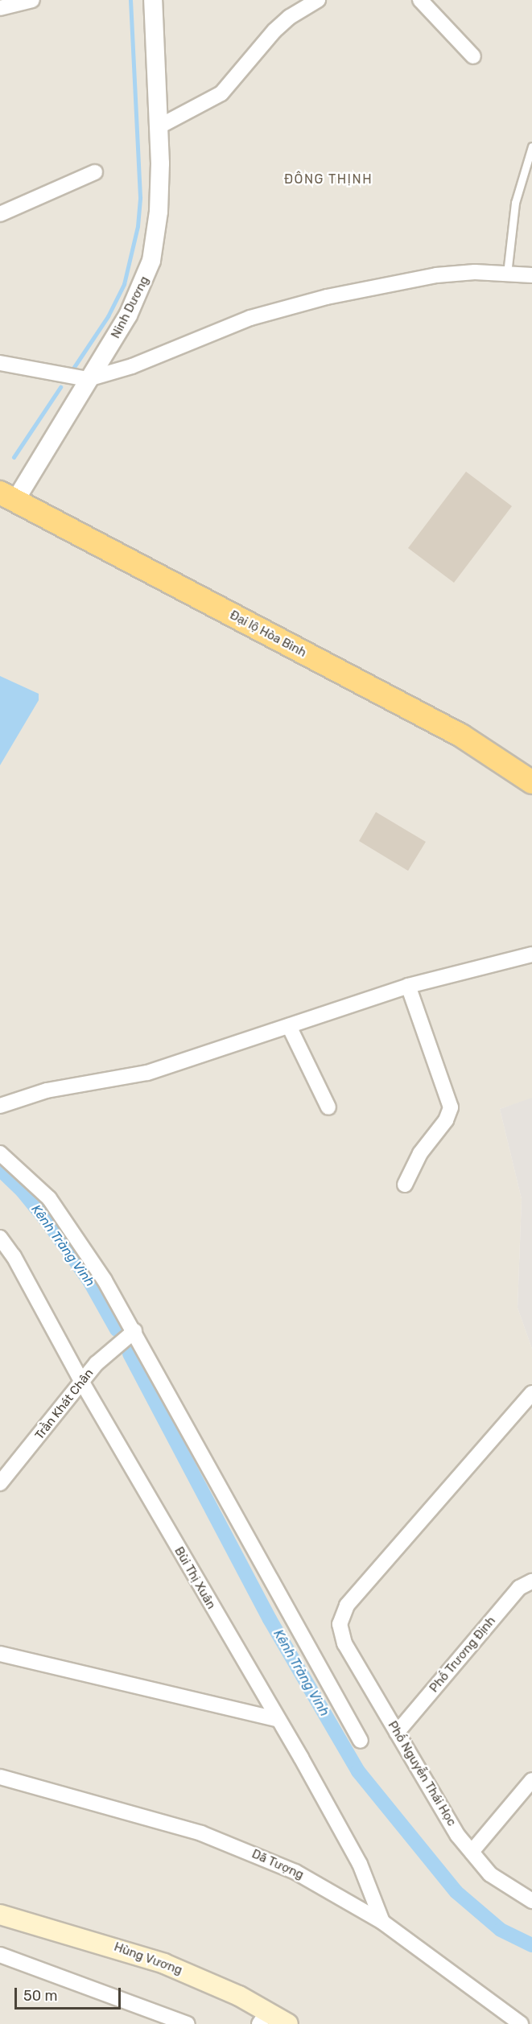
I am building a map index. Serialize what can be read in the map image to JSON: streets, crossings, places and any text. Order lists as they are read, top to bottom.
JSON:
{
  "streets": {
    "highway": ["Đại lộ Hòa Bình"],
    "main road": ["Hùng Vương"],
    "street": [
      "Ninh Dương",
      "Trần Khát Chân",
      "Bùi Thị Xuân",
      "Phố Trương Định",
      "Phố Nguyễn Thái Học",
      "Dã Tượng"
    ]
  },
  "crossings": [
    ["Ninh Dương", "Đại lộ Hòa Bình"],
    ["Trần Khát Chân", "Bùi Thị Xuân"],
    ["Bùi Thị Xuân", "Dã Tượng"],
    ["Phố Trương Định", "Phố Nguyễn Thái Học"]
  ],
  "districts": ["ĐÔNG THỊNH"],
  "water": ["Kênh Tràng Vinh"],
  "scale_bar": "50 m"
}
